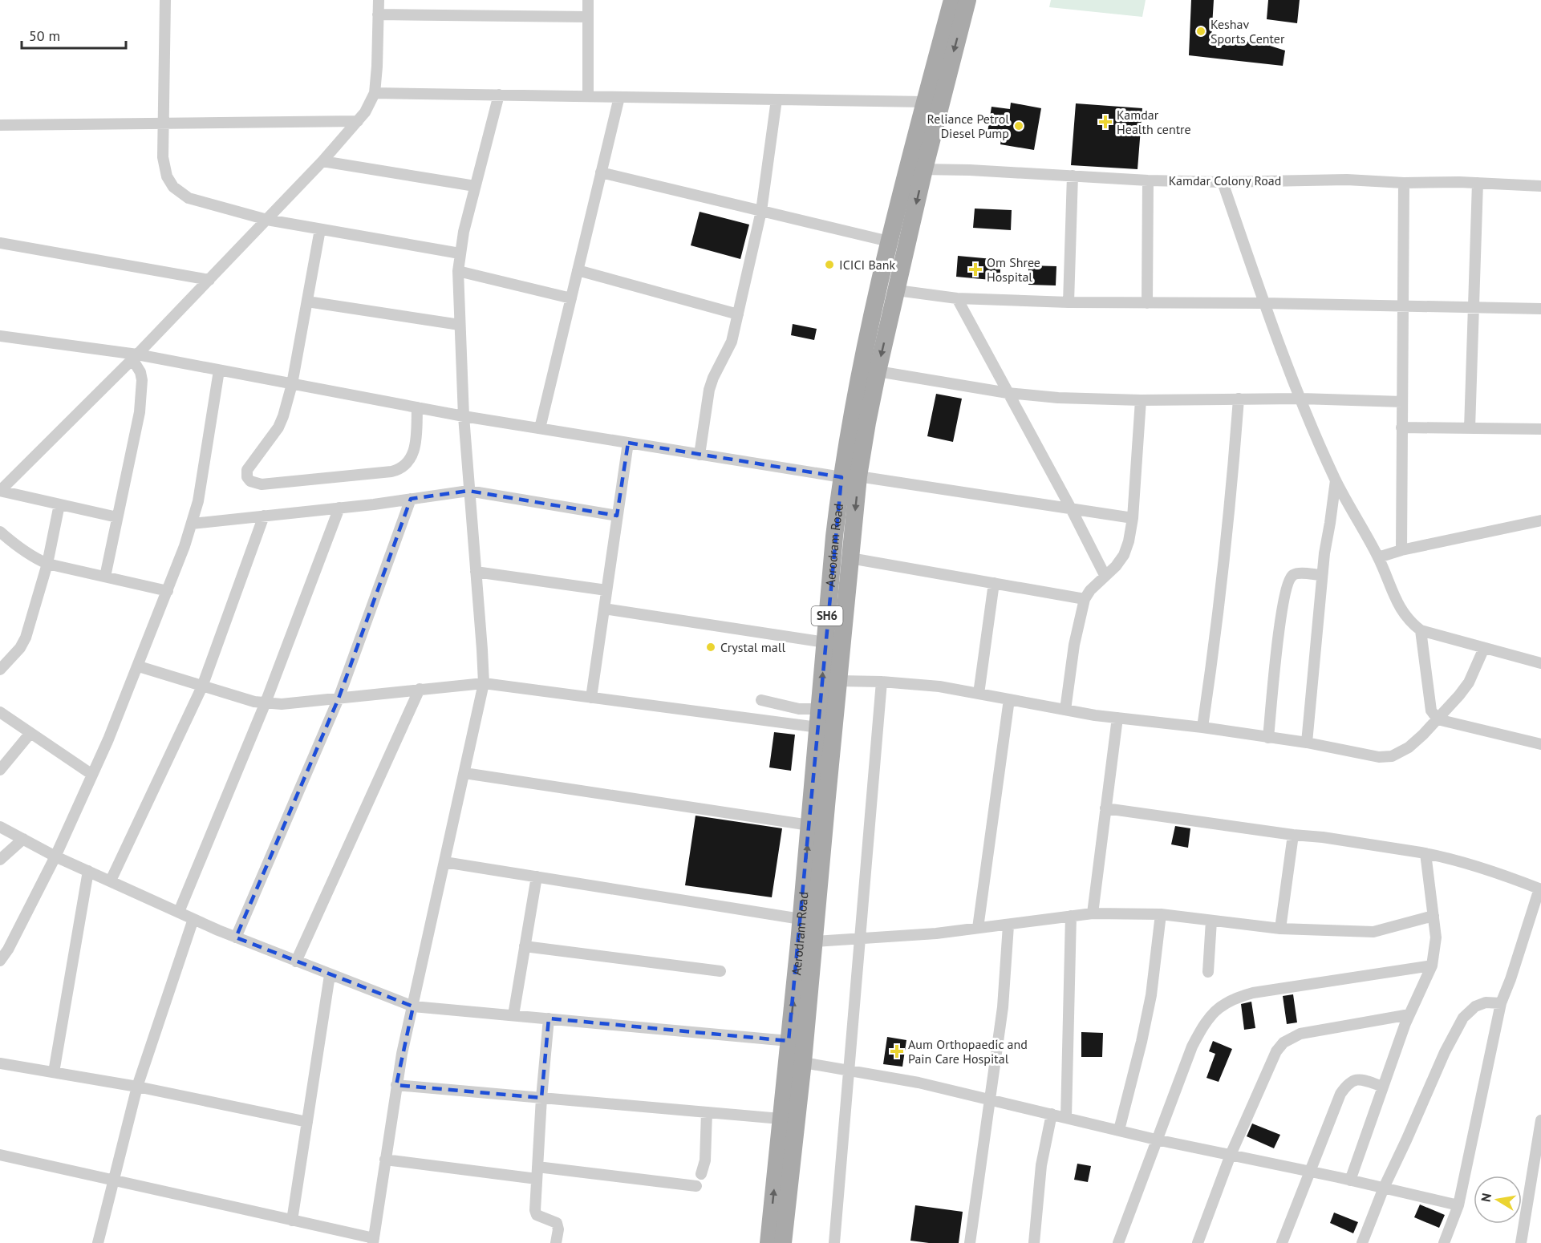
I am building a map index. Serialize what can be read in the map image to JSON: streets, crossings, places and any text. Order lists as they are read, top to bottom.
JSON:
{
  "streets": {
    "main road": ["Aerodram Road", "SH6"],
    "street": ["Kamdar Colony Road"]
  },
  "crossings": [
    ["Kamdar Colony Road", "Aerodram Road"]
  ],
  "places": {
    "other": [
      "Keshav Sports Center",
      "Reliance Petrol Diesel Pump",
      "ICICI Bank",
      "Crystal mall"
    ],
    "health": ["Kamdar Health centre", "Om Shree Hospital", "Aum Orthopaedic and Pain Care Hospital"]
  },
  "scale_bar": "50 m",
  "north": "left"
}
